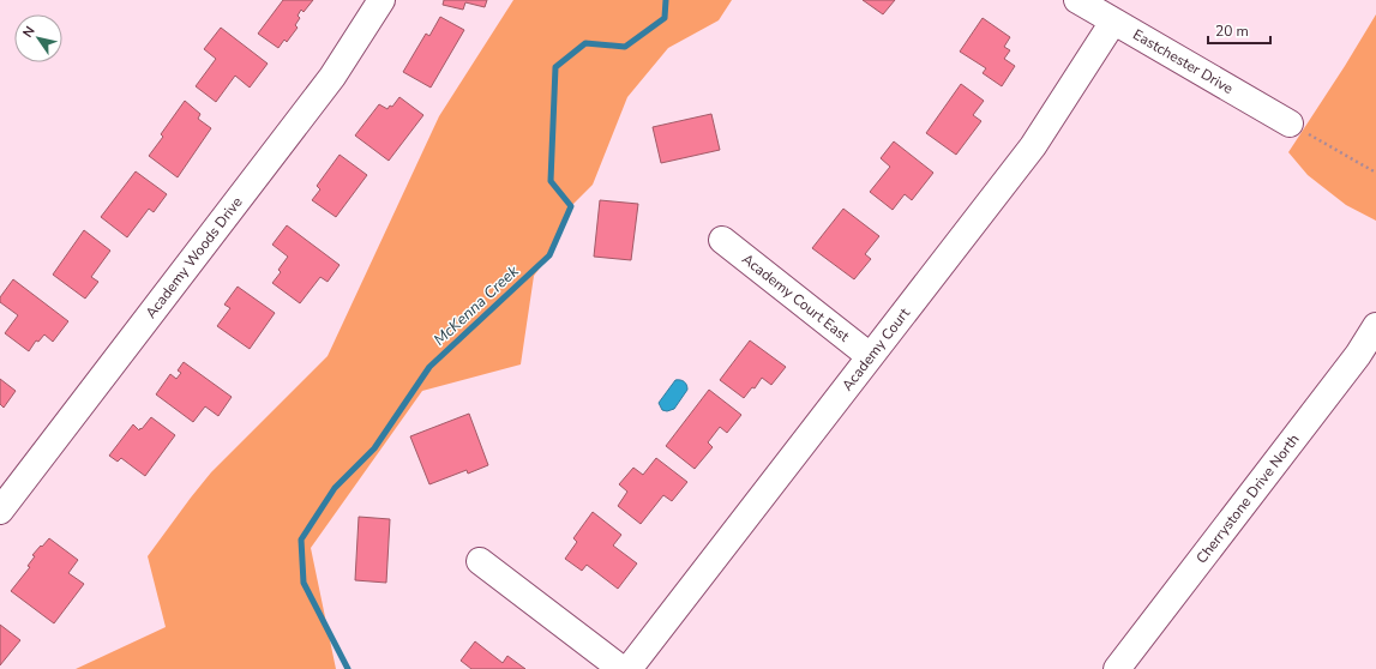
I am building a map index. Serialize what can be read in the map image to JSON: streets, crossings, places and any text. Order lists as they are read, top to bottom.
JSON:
{
  "streets": {
    "street": [
      "Eastchester Drive",
      "Academy Woods Drive",
      "Academy Court East",
      "Academy Court",
      "Cherrystone Drive North"
    ]
  },
  "crossings": [
    ["Eastchester Drive", "Academy Court"],
    ["Academy Court East", "Academy Court"]
  ],
  "water": ["McKenna Creek"],
  "scale_bar": "20 m",
  "north": "top left"
}
